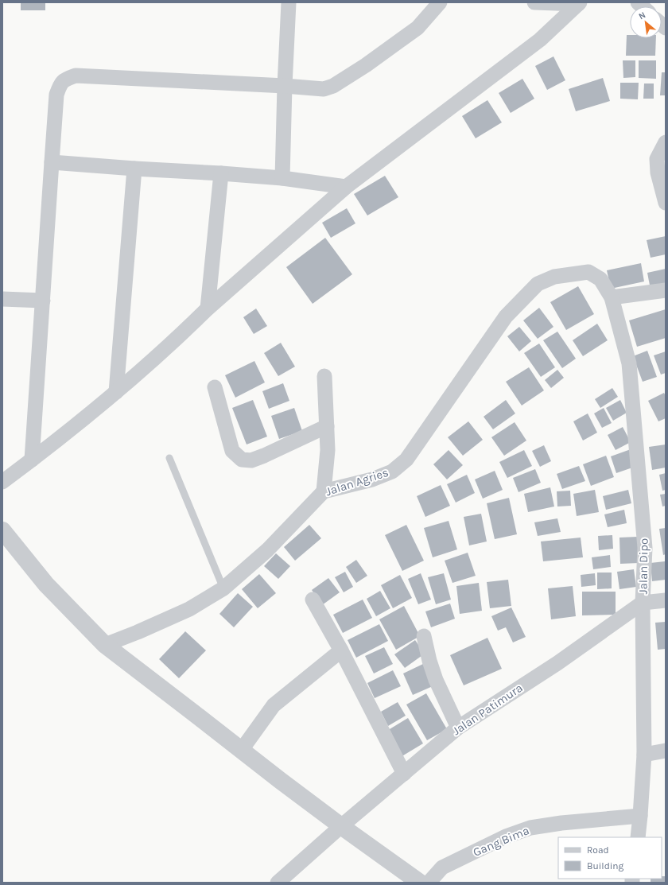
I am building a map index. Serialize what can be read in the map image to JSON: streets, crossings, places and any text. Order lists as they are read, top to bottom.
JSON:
{
  "streets": {
    "street": [
      "Jalan Agries",
      "Jalan Dipo",
      "Jalan Patimura",
      "Gang Bima"
    ]
  },
  "crossings": [
    ["Jalan Agries", "Jalan Dipo"],
    ["Jalan Dipo", "Jalan Patimura"],
    ["Jalan Dipo", "Gang Bima"]
  ],
  "legend": ["Road", "Building"],
  "north": "top left"
}
